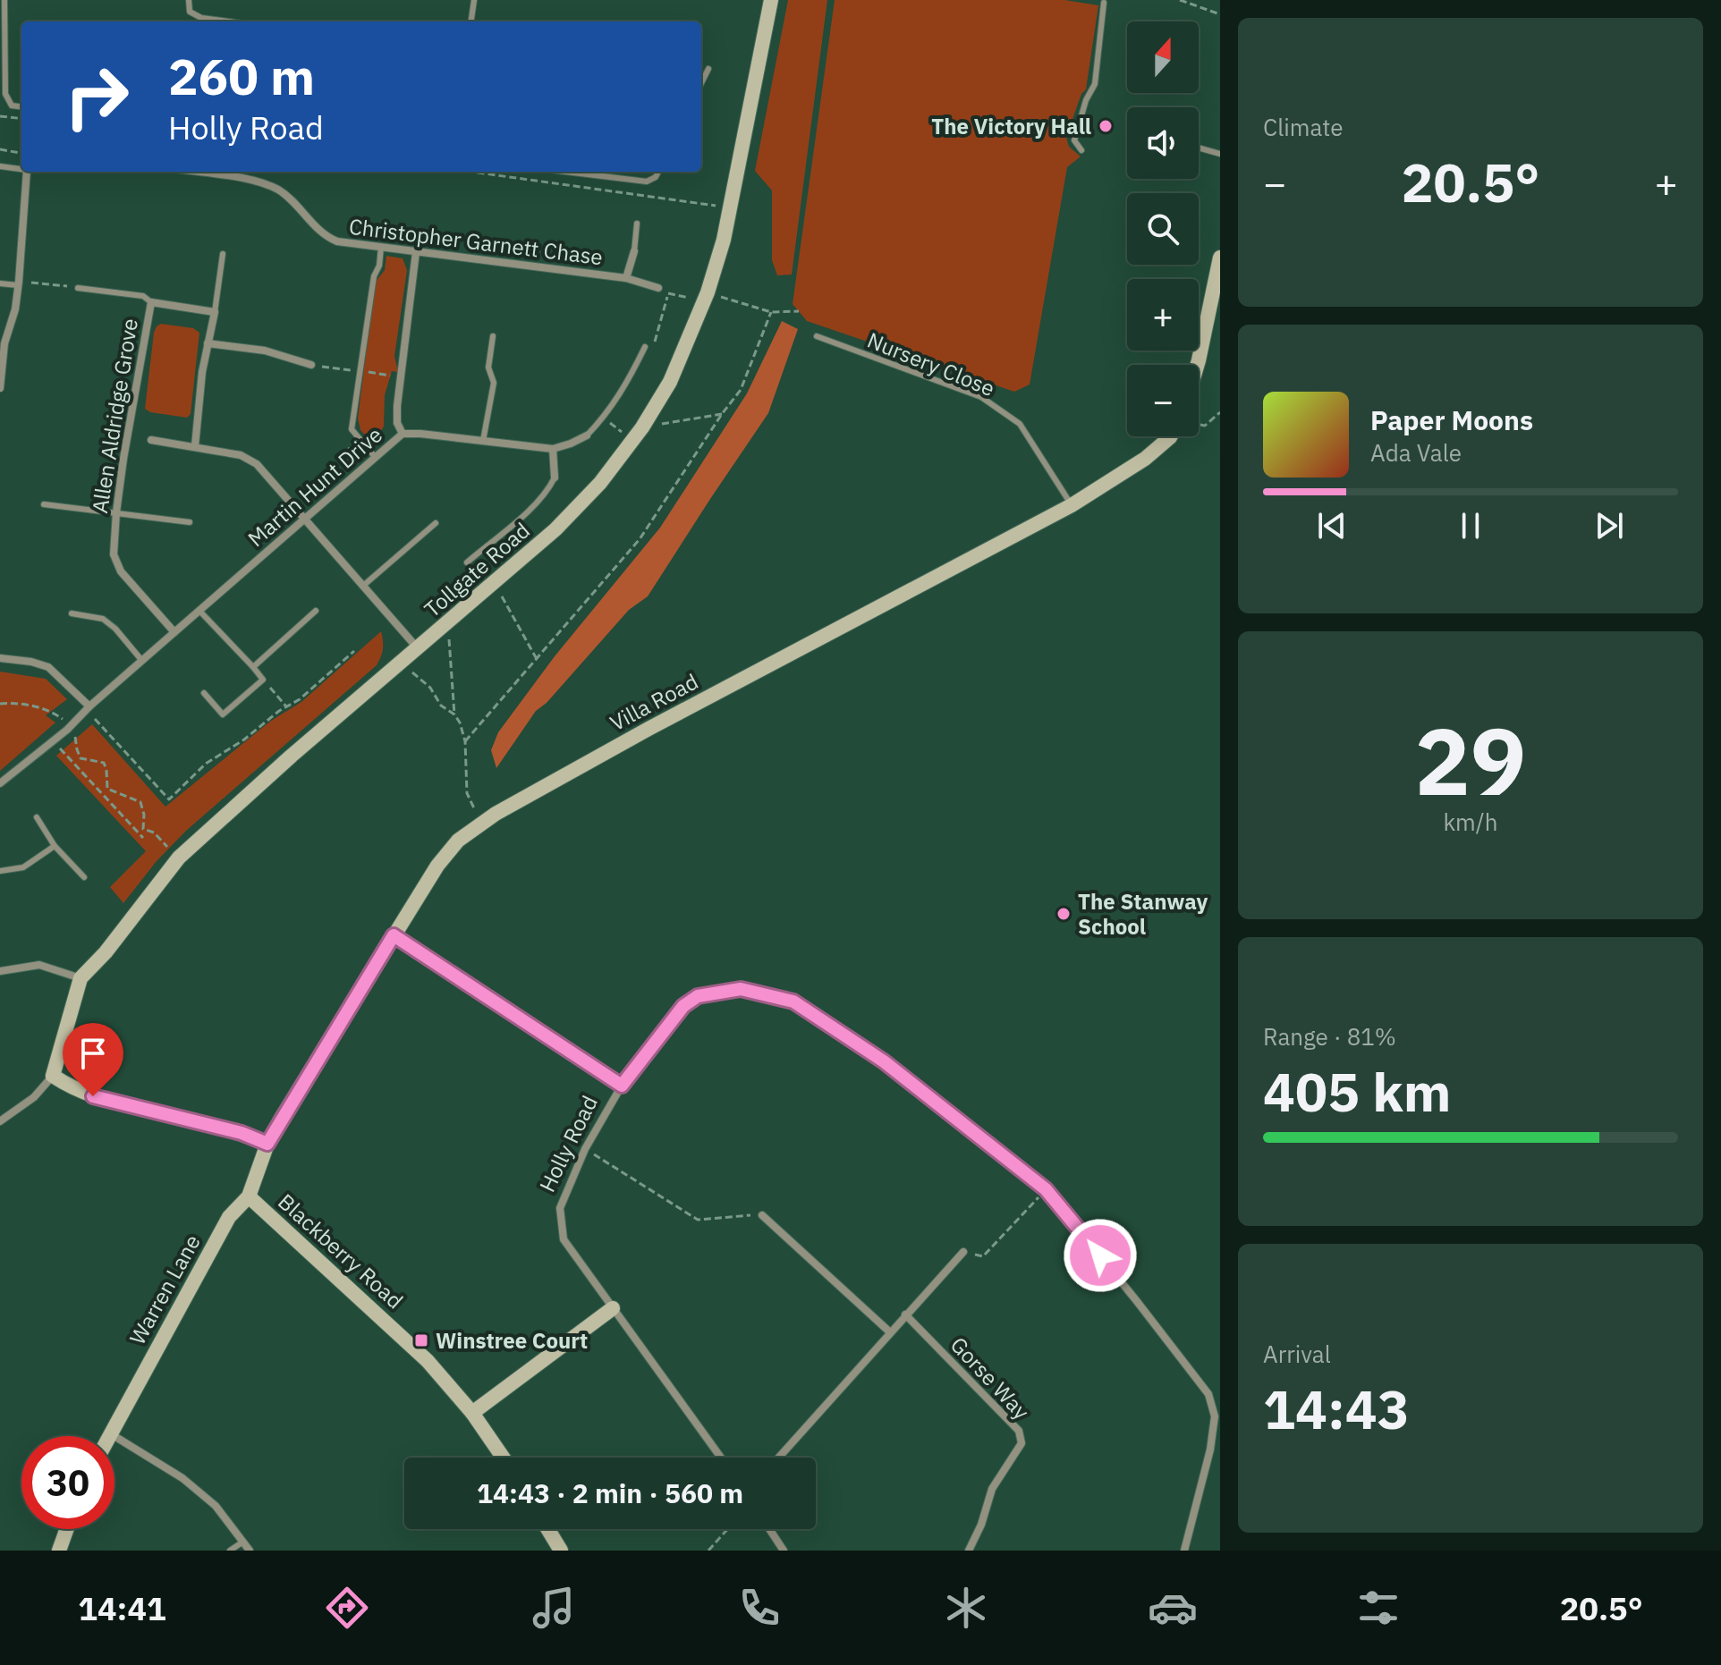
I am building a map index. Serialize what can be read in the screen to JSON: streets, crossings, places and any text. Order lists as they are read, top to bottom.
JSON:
{
  "streets": {
    "street": [
      "Christopher Garnett Chase",
      "Allen Aldridge Grove",
      "Martin Hunt Drive",
      "Tollgate Road",
      "Villa Road",
      "Holly Road",
      "Blackberry Road",
      "Warren Lane",
      "Gorse Way"
    ],
    "lane": ["Nursery Close"]
  },
  "crossings": [
    ["Nursery Close", "Villa Road"],
    ["Allen Aldridge Grove", "Martin Hunt Drive"],
    ["Villa Road", "Holly Road"],
    ["Villa Road", "Warren Lane"],
    ["Blackberry Road", "Warren Lane"]
  ],
  "places": {
    "other": ["The Victory Hall", "The Stanway School"],
    "transit": ["Winstree Court"]
  },
  "north": "top",
  "page": {
    "tile": [
      "Climate",
      ["29", "km/h"],
      ["Range · 81%", "405 km"],
      ["Arrival", "14:43"]
    ],
    "map_buttons": ["+", "−"],
    "turn": ["260 m", "Holly Road"],
    "heat": ["−", "20.5°", "+"],
    "song": ["Paper Moons", "Ada Vale"],
    "limit": "30",
    "trip": "14:43 · 2 min · 560 m",
    "tabs": ["14:41", "20.5°"]
  }
}
